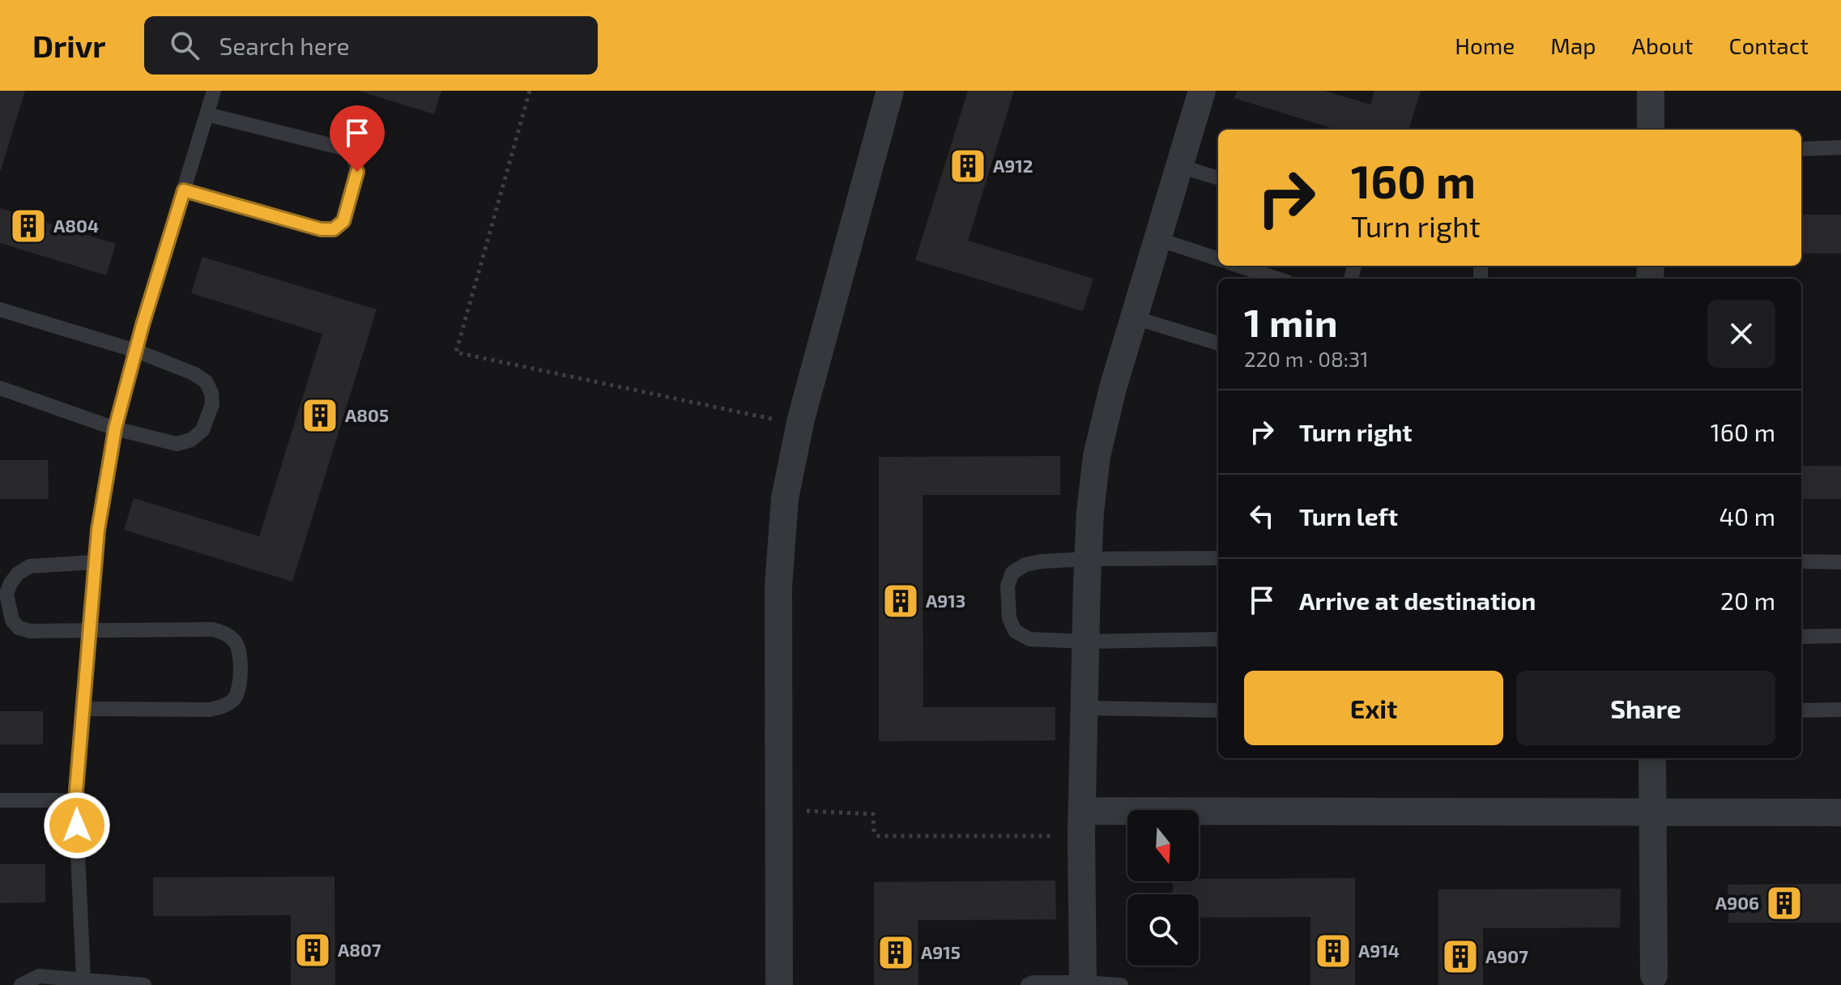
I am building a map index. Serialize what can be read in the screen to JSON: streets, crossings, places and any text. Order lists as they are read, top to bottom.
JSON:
{
  "places": {
    "building": [
      "A912",
      "A804",
      "A805",
      "A913",
      "A906",
      "A807",
      "A914",
      "A915",
      "A907"
    ]
  },
  "north": "bottom",
  "page": {
    "header": "Drivr",
    "search": "Search here",
    "nav": [
      "Home",
      "Map",
      "About",
      "Contact"
    ],
    "turn": ["160 m", "Turn right"],
    "heading": ["1 min", "220 m · 08:31"],
    "list": [
      {
        "name": "Turn right",
        "value": "160 m"
      },
      {
        "name": "Turn left",
        "value": "40 m"
      },
      {
        "name": "Arrive at destination",
        "value": "20 m"
      }
    ],
    "buttons": ["Exit", "Share"]
  }
}
